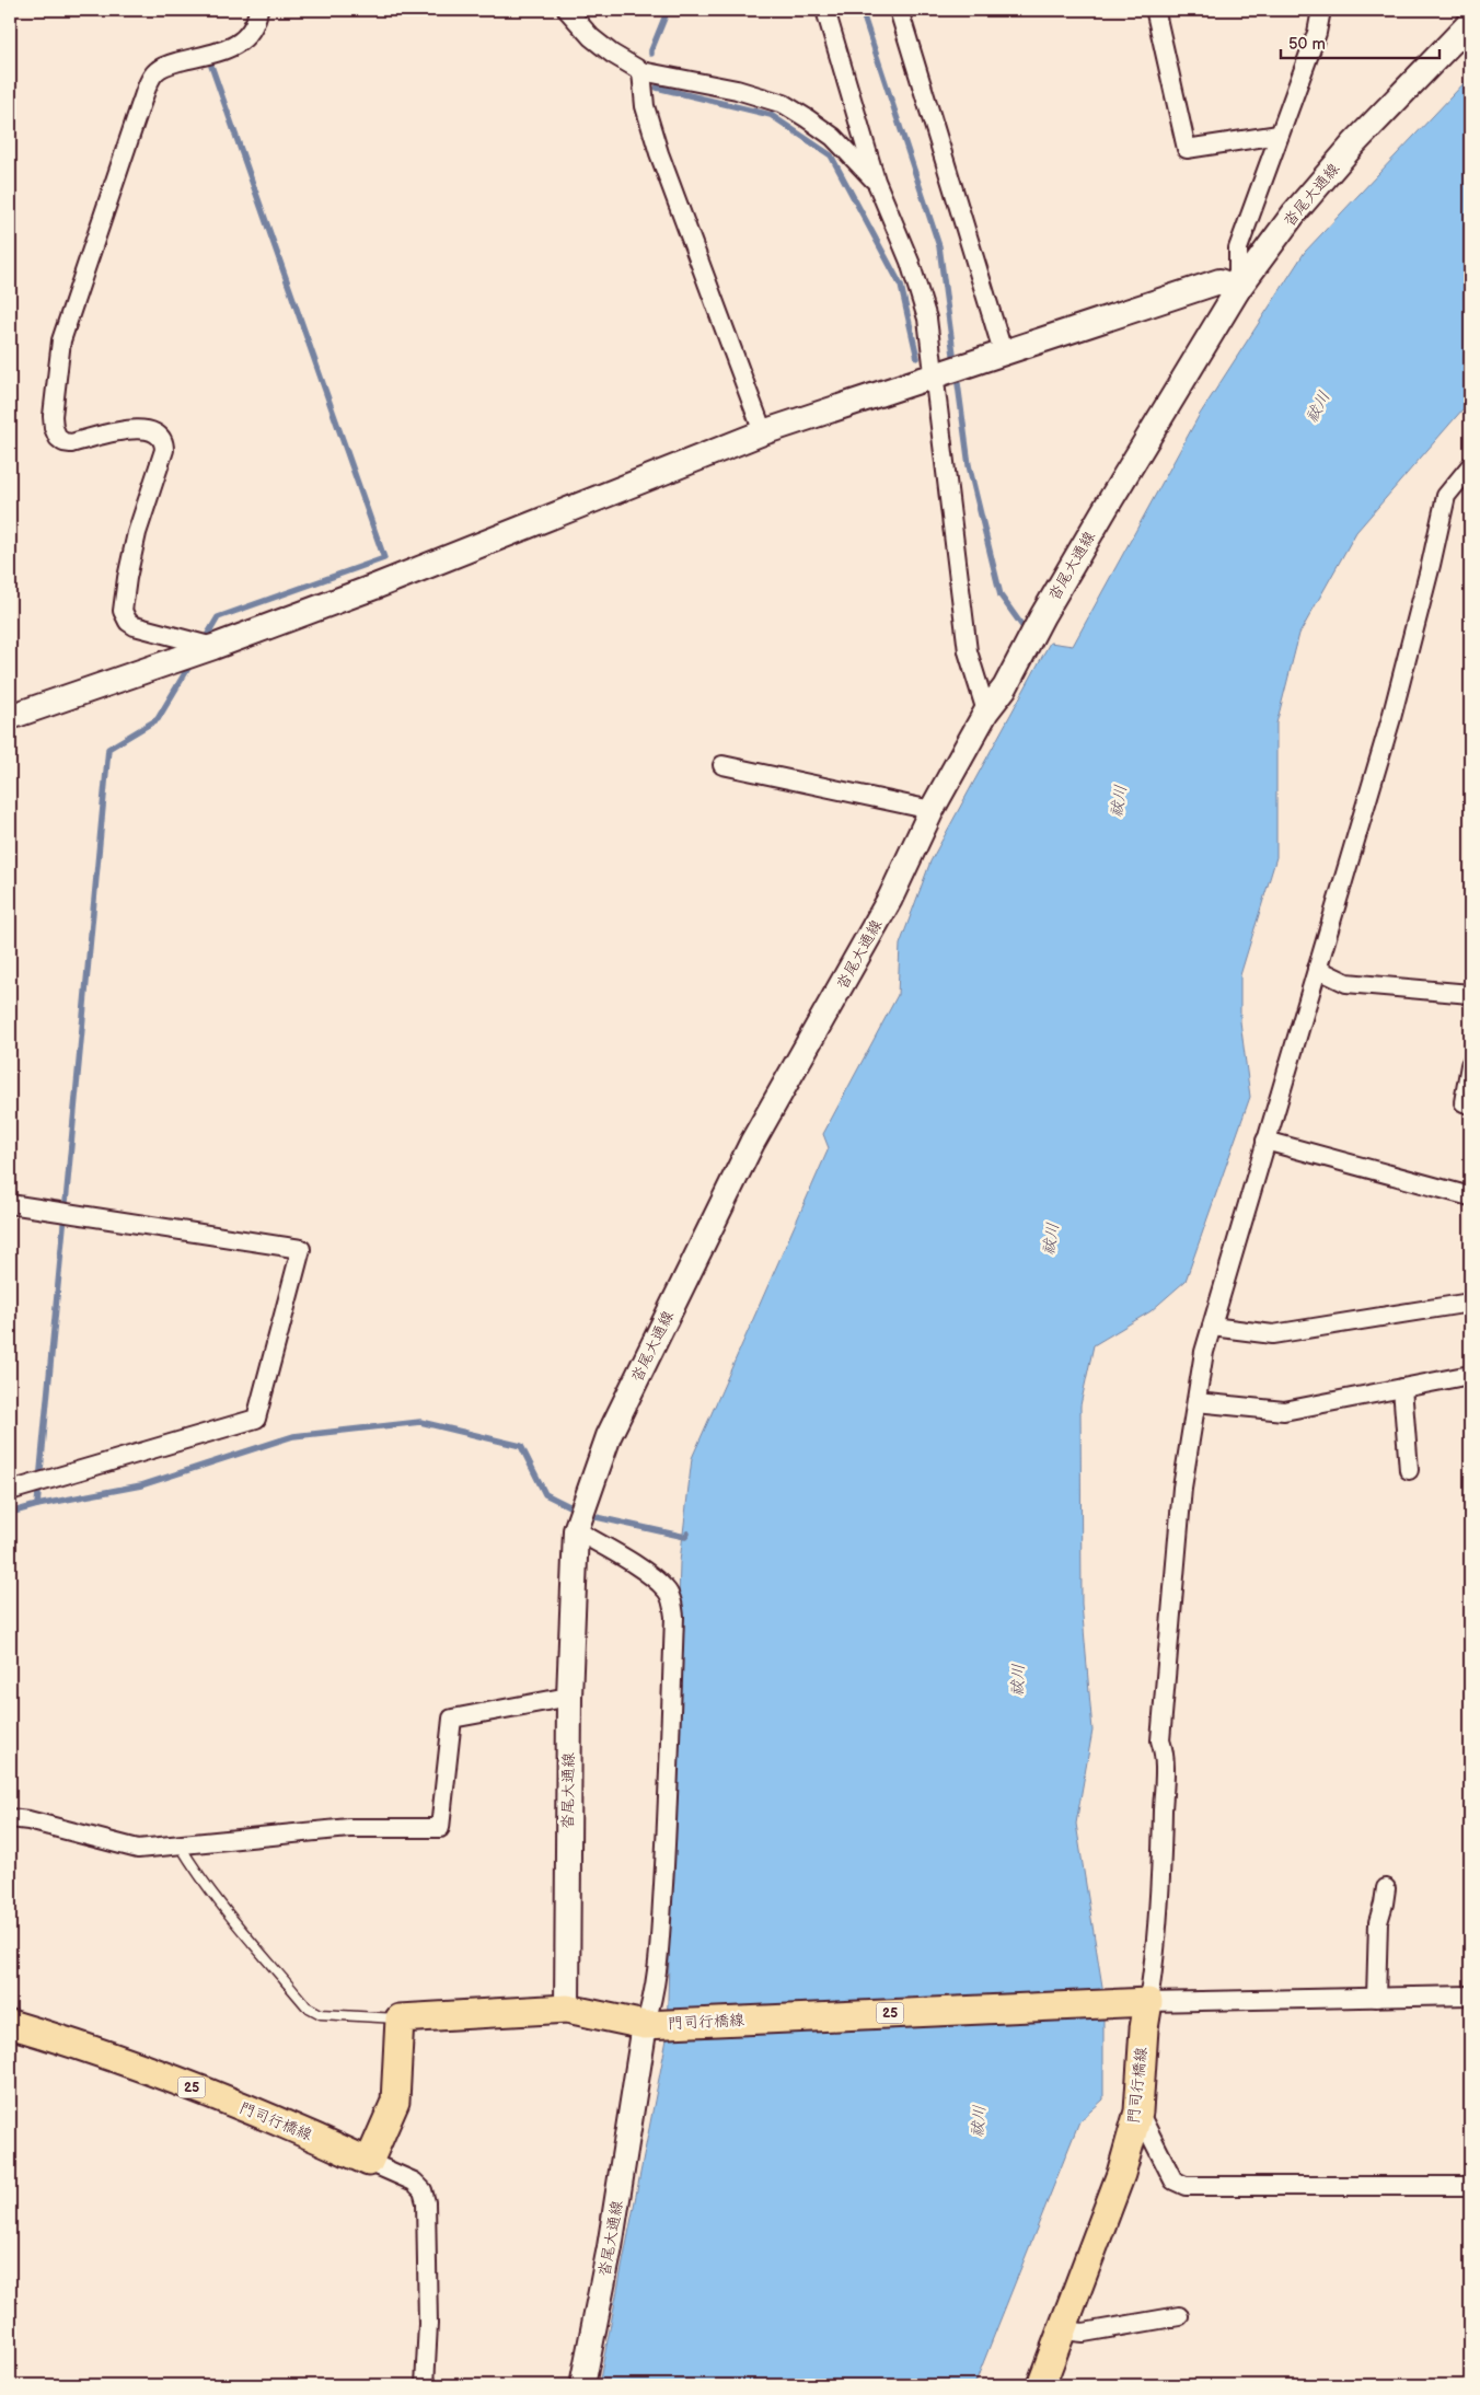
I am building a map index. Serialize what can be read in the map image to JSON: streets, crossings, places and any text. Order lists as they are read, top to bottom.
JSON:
{
  "streets": {
    "main road": ["沓尾大通線", "25", "門司行橋線"]
  },
  "crossings": [
    ["沓尾大通線", "門司行橋線"]
  ],
  "water": ["祓川"],
  "scale_bar": "50 m"
}
